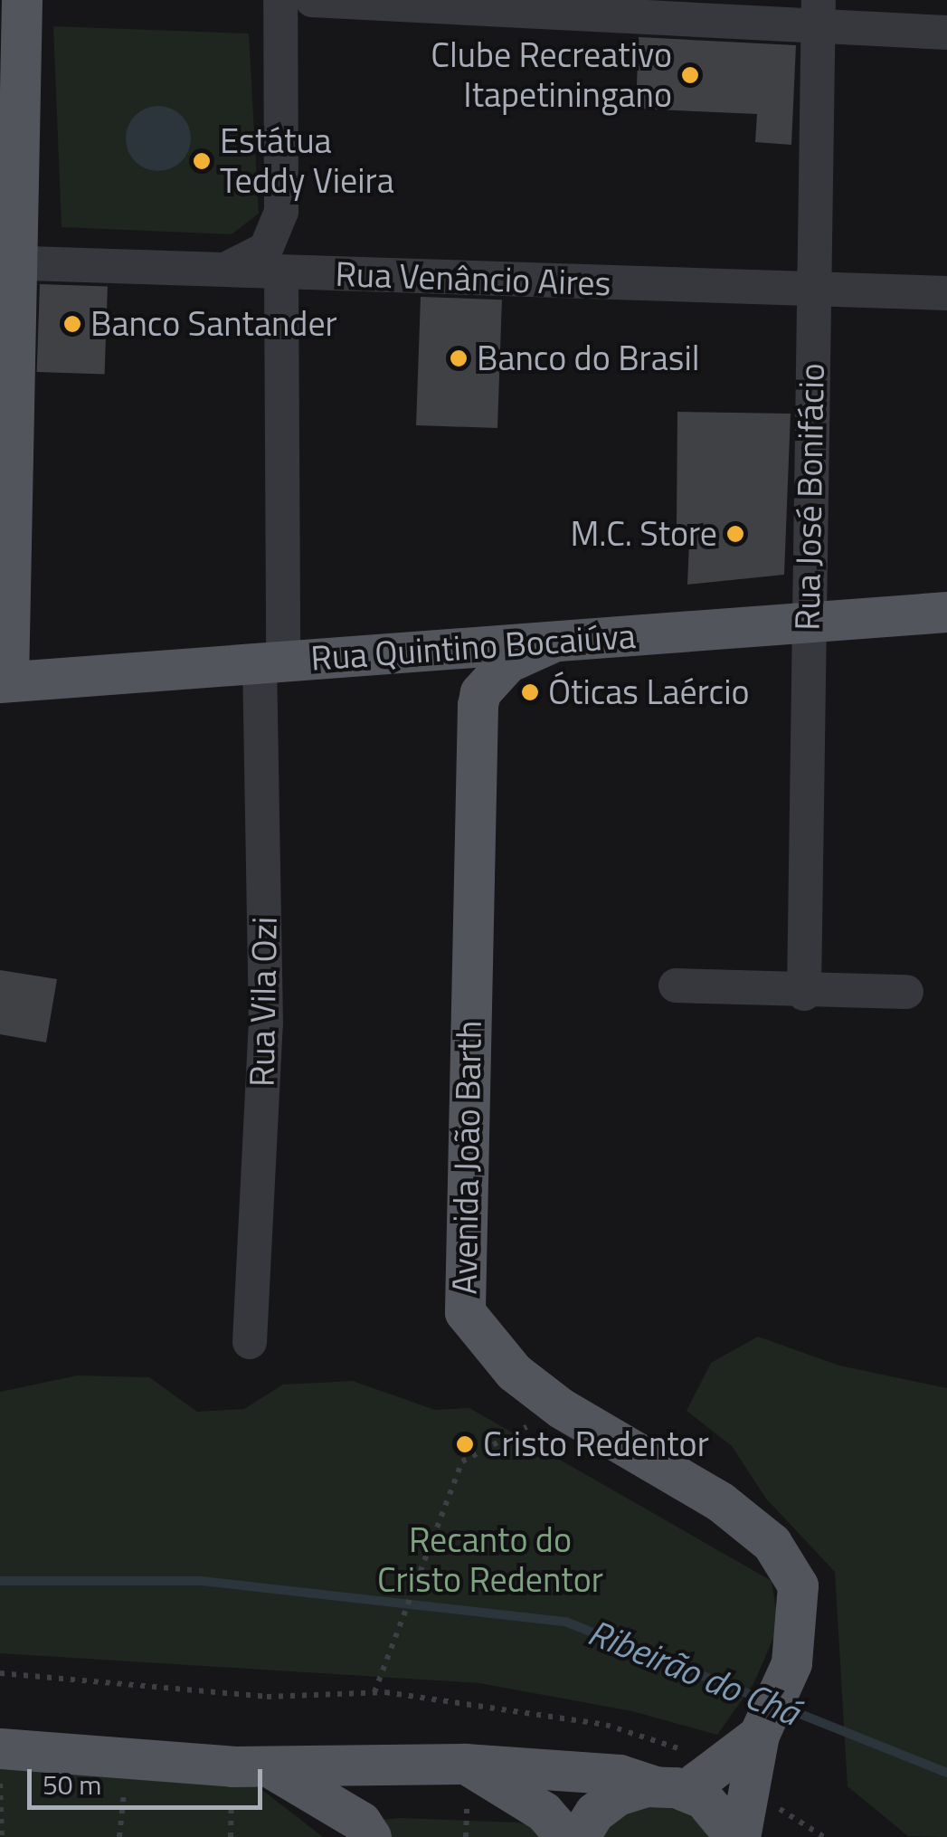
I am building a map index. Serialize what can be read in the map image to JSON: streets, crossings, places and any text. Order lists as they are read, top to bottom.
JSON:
{
  "streets": {
    "main road": ["Rua Quintino Bocaiúva", "Avenida João Barth"],
    "street": ["Rua Venâncio Aires", "Rua José Bonifácio", "Rua Vila Ozi"]
  },
  "crossings": [
    ["Rua Venâncio Aires", "Rua José Bonifácio"],
    ["Rua Venâncio Aires", "Rua Vila Ozi"],
    ["Rua José Bonifácio", "Rua Quintino Bocaiúva"],
    ["Rua Quintino Bocaiúva", "Rua Vila Ozi"]
  ],
  "water": ["Ribeirão do Chá"],
  "parks": ["Recanto do Cristo Redentor"],
  "places": [
    "Clube Recreativo Itapetiningano",
    "Estátua Teddy Vieira",
    "Banco Santander",
    "Banco do Brasil",
    "M.C. Store",
    "Óticas Laércio",
    "Cristo Redentor"
  ],
  "scale_bar": "50 m"
}
